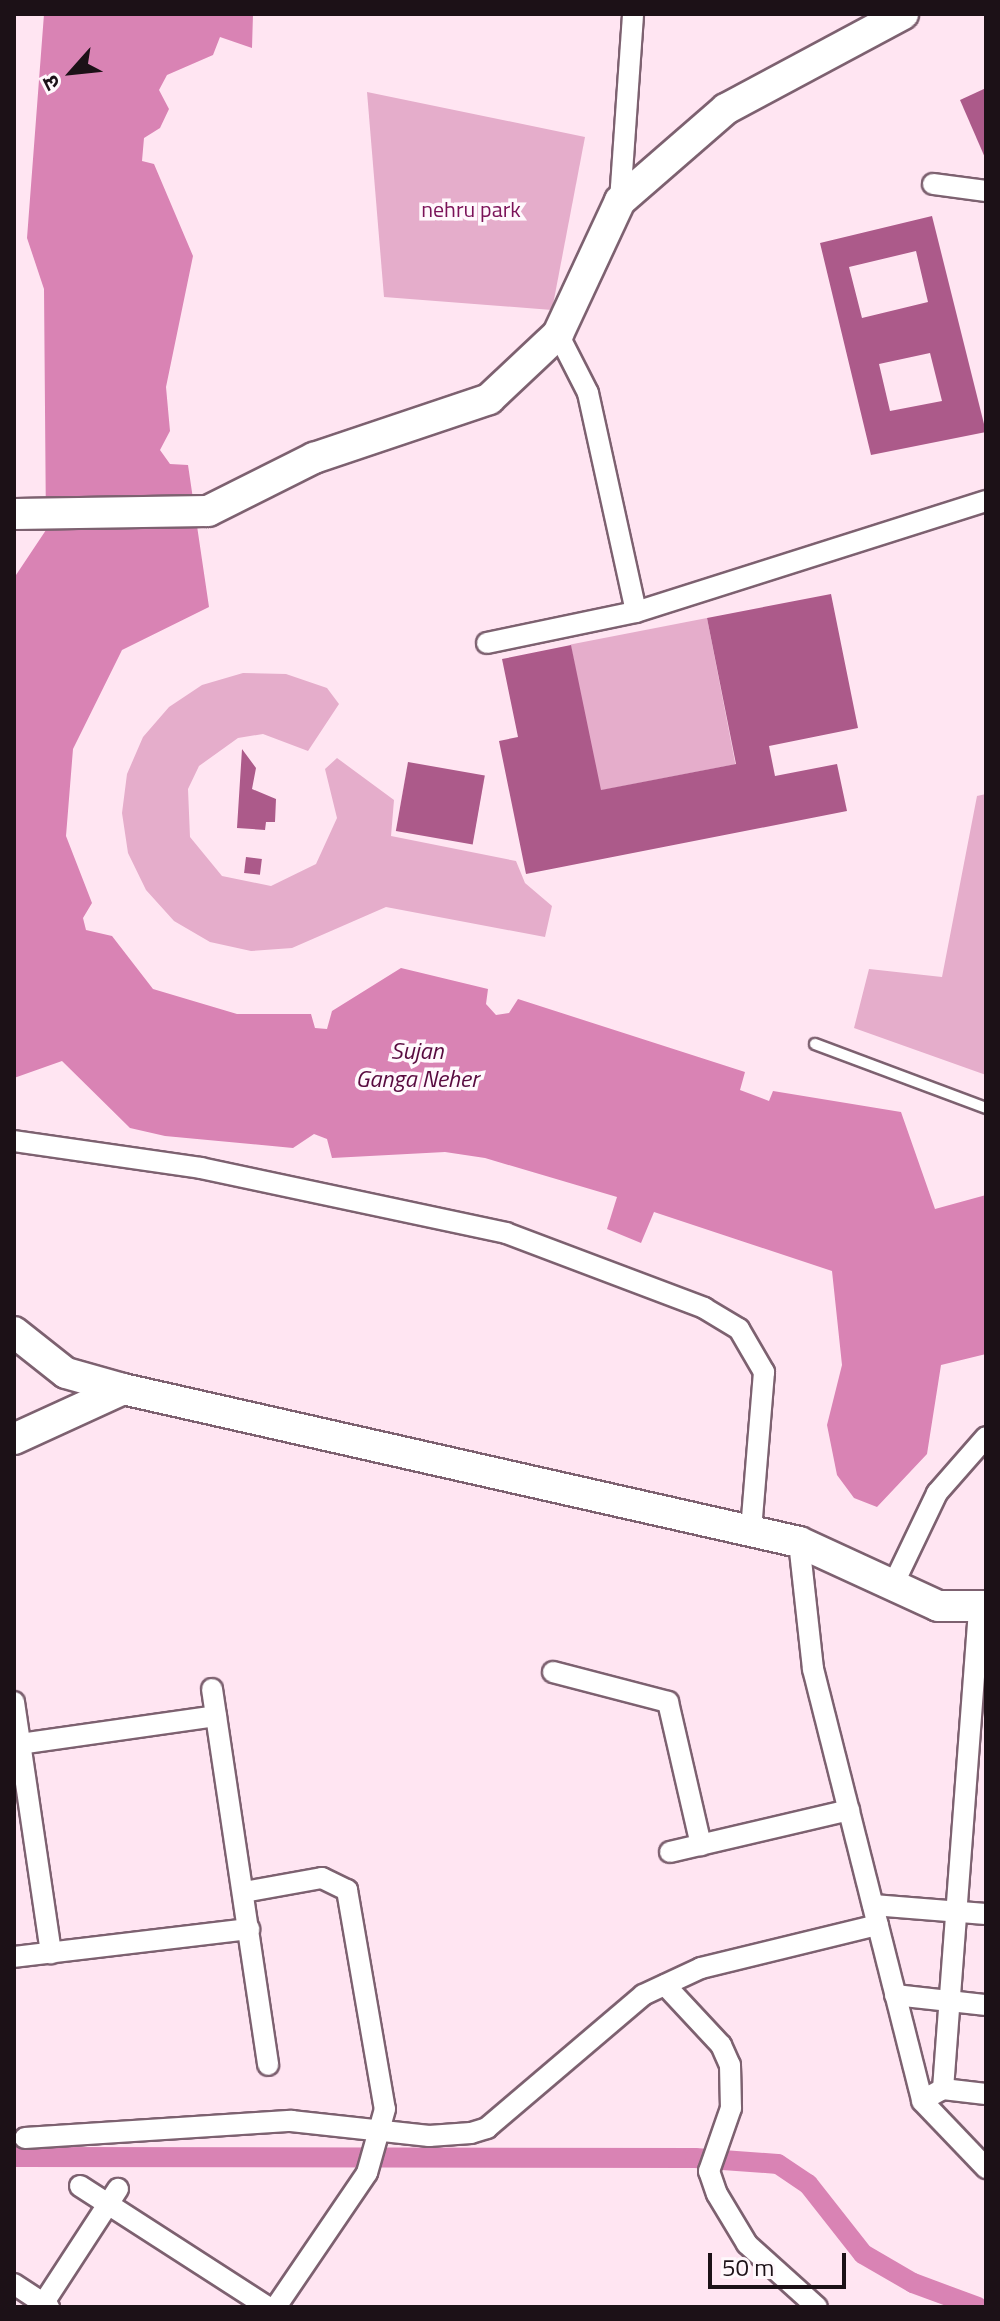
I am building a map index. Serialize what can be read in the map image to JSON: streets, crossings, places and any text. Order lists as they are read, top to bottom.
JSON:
{
  "water": ["Sujan Ganga Neher"],
  "parks": ["nehru park"],
  "scale_bar": "50 m",
  "north": "bottom left"
}
